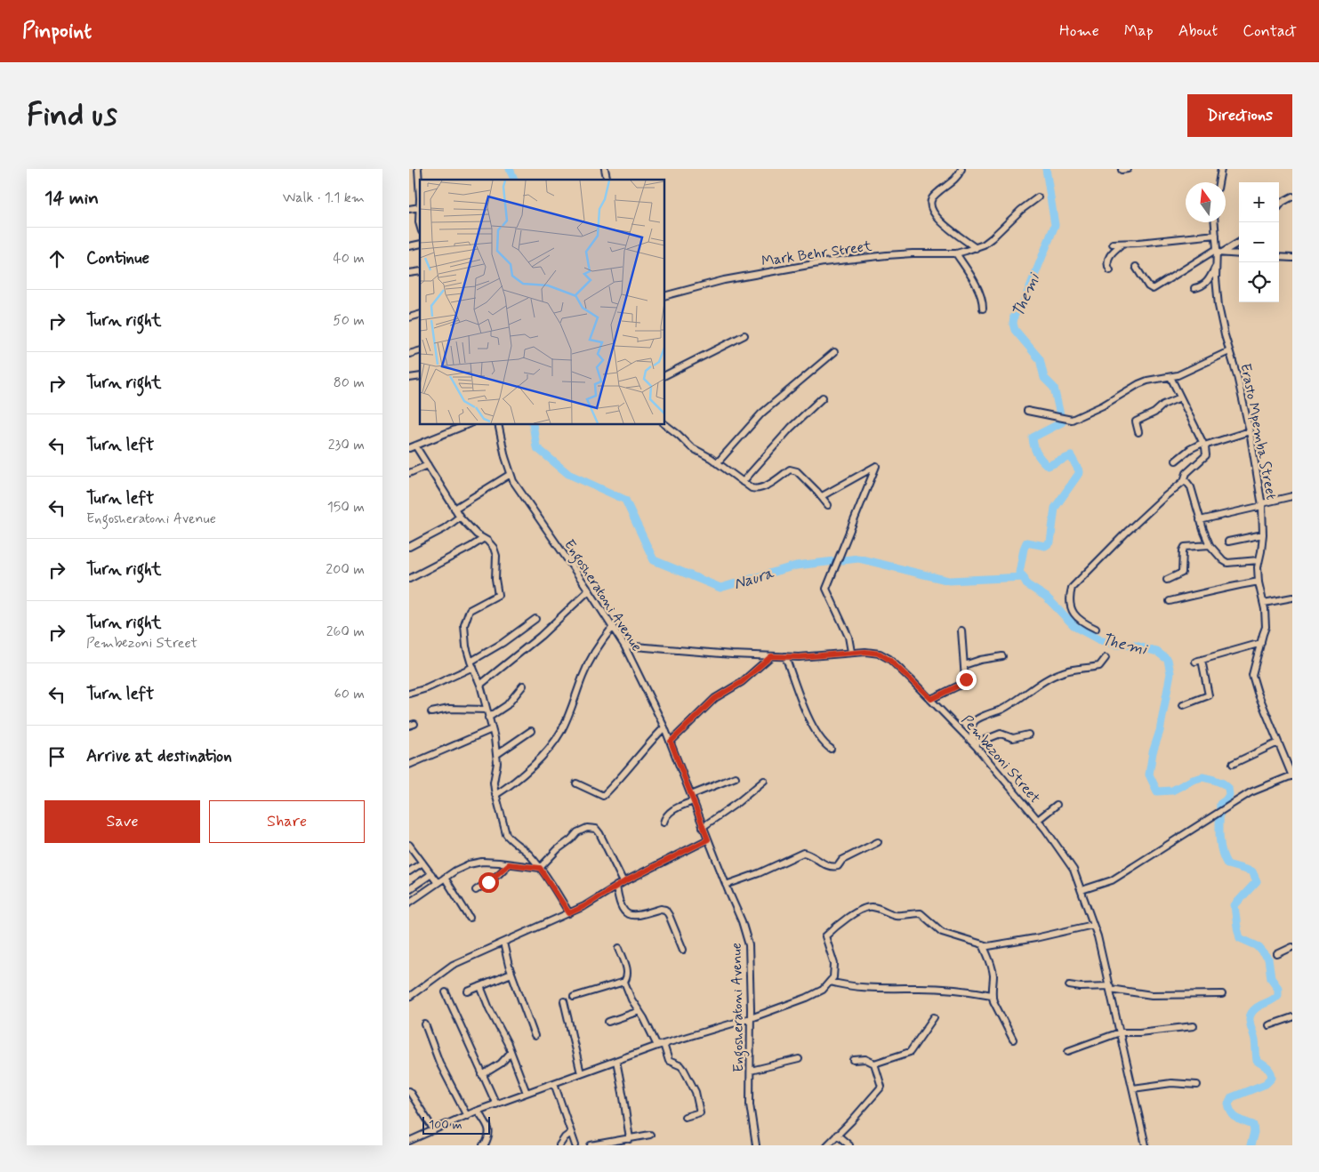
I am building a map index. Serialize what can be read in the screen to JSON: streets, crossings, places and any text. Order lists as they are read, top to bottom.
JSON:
{
  "streets": {
    "street": [
      "Mark Behr Street",
      "Erasto Mpemba Street",
      "Engosheratoni Avenue",
      "Pembezoni Street"
    ]
  },
  "crossings": [
    ["Engosheratoni Avenue", "Pembezoni Street"]
  ],
  "water": ["Themi", "Naura"],
  "scale_bar": "100 m",
  "north": "top",
  "page": {
    "header": "Pinpoint",
    "nav": [
      "Home",
      "Map",
      "About",
      "Contact"
    ],
    "buttons": [
      "Directions",
      ["Save", "Share"]
    ],
    "title": "Find us",
    "heading": ["14 min", "Walk · 1.1 km"],
    "map_buttons": ["+", "−"],
    "list": [
      ["Continue", "40 m"],
      ["Turn right", "50 m"],
      ["Turn right", "80 m"],
      ["Turn left", "230 m"],
      ["Turn left", "Engosheratoni Avenue", "150 m"],
      ["Turn right", "200 m"],
      ["Turn right", "Pembezoni Street", "260 m"],
      ["Turn left", "60 m"],
      "Arrive at destination"
    ],
    "scale": "100 m"
  }
}
